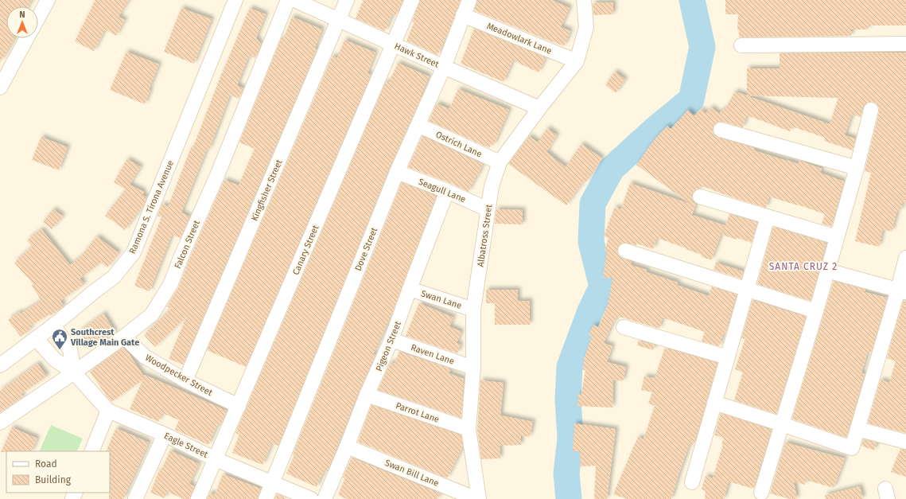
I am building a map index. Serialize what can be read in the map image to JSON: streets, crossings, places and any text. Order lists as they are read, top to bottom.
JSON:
{
  "streets": {
    "street": [
      "Meadowlark Lane",
      "Hawk Street",
      "Ostrich Lane",
      "Kingfisher Street",
      "Seagull Lane",
      "Ramona S. Tirona Avenue",
      "Albatross Street",
      "Falcon Street",
      "Dove Street",
      "Canary Street",
      "Swan Lane",
      "Pigeon Street",
      "Raven Lane",
      "Woodpecker Street",
      "Parrot Lane",
      "Eagle Street",
      "Swan Bill Lane"
    ]
  },
  "crossings": [
    ["Meadowlark Lane", "Albatross Street"],
    ["Meadowlark Lane", "Dove Street"],
    ["Hawk Street", "Kingfisher Street"],
    ["Hawk Street", "Albatross Street"],
    ["Hawk Street", "Dove Street"],
    ["Hawk Street", "Canary Street"],
    ["Ostrich Lane", "Albatross Street"],
    ["Ostrich Lane", "Dove Street"],
    ["Kingfisher Street", "Woodpecker Street"],
    ["Seagull Lane", "Albatross Street"],
    ["Seagull Lane", "Dove Street"],
    ["Seagull Lane", "Pigeon Street"],
    ["Ramona S. Tirona Avenue", "Eagle Street"],
    ["Albatross Street", "Swan Lane"],
    ["Albatross Street", "Raven Lane"],
    ["Albatross Street", "Parrot Lane"],
    ["Albatross Street", "Swan Bill Lane"],
    ["Falcon Street", "Woodpecker Street"],
    ["Falcon Street", "Eagle Street"],
    ["Dove Street", "Eagle Street"],
    ["Canary Street", "Woodpecker Street"],
    ["Canary Street", "Eagle Street"],
    ["Swan Lane", "Pigeon Street"],
    ["Pigeon Street", "Raven Lane"],
    ["Pigeon Street", "Parrot Lane"],
    ["Pigeon Street", "Swan Bill Lane"]
  ],
  "districts": ["SANTA CRUZ 2"],
  "places": {
    "public building": ["Southcrest Village Main Gate"]
  },
  "legend": ["Road", "Building"],
  "north": "top"
}
